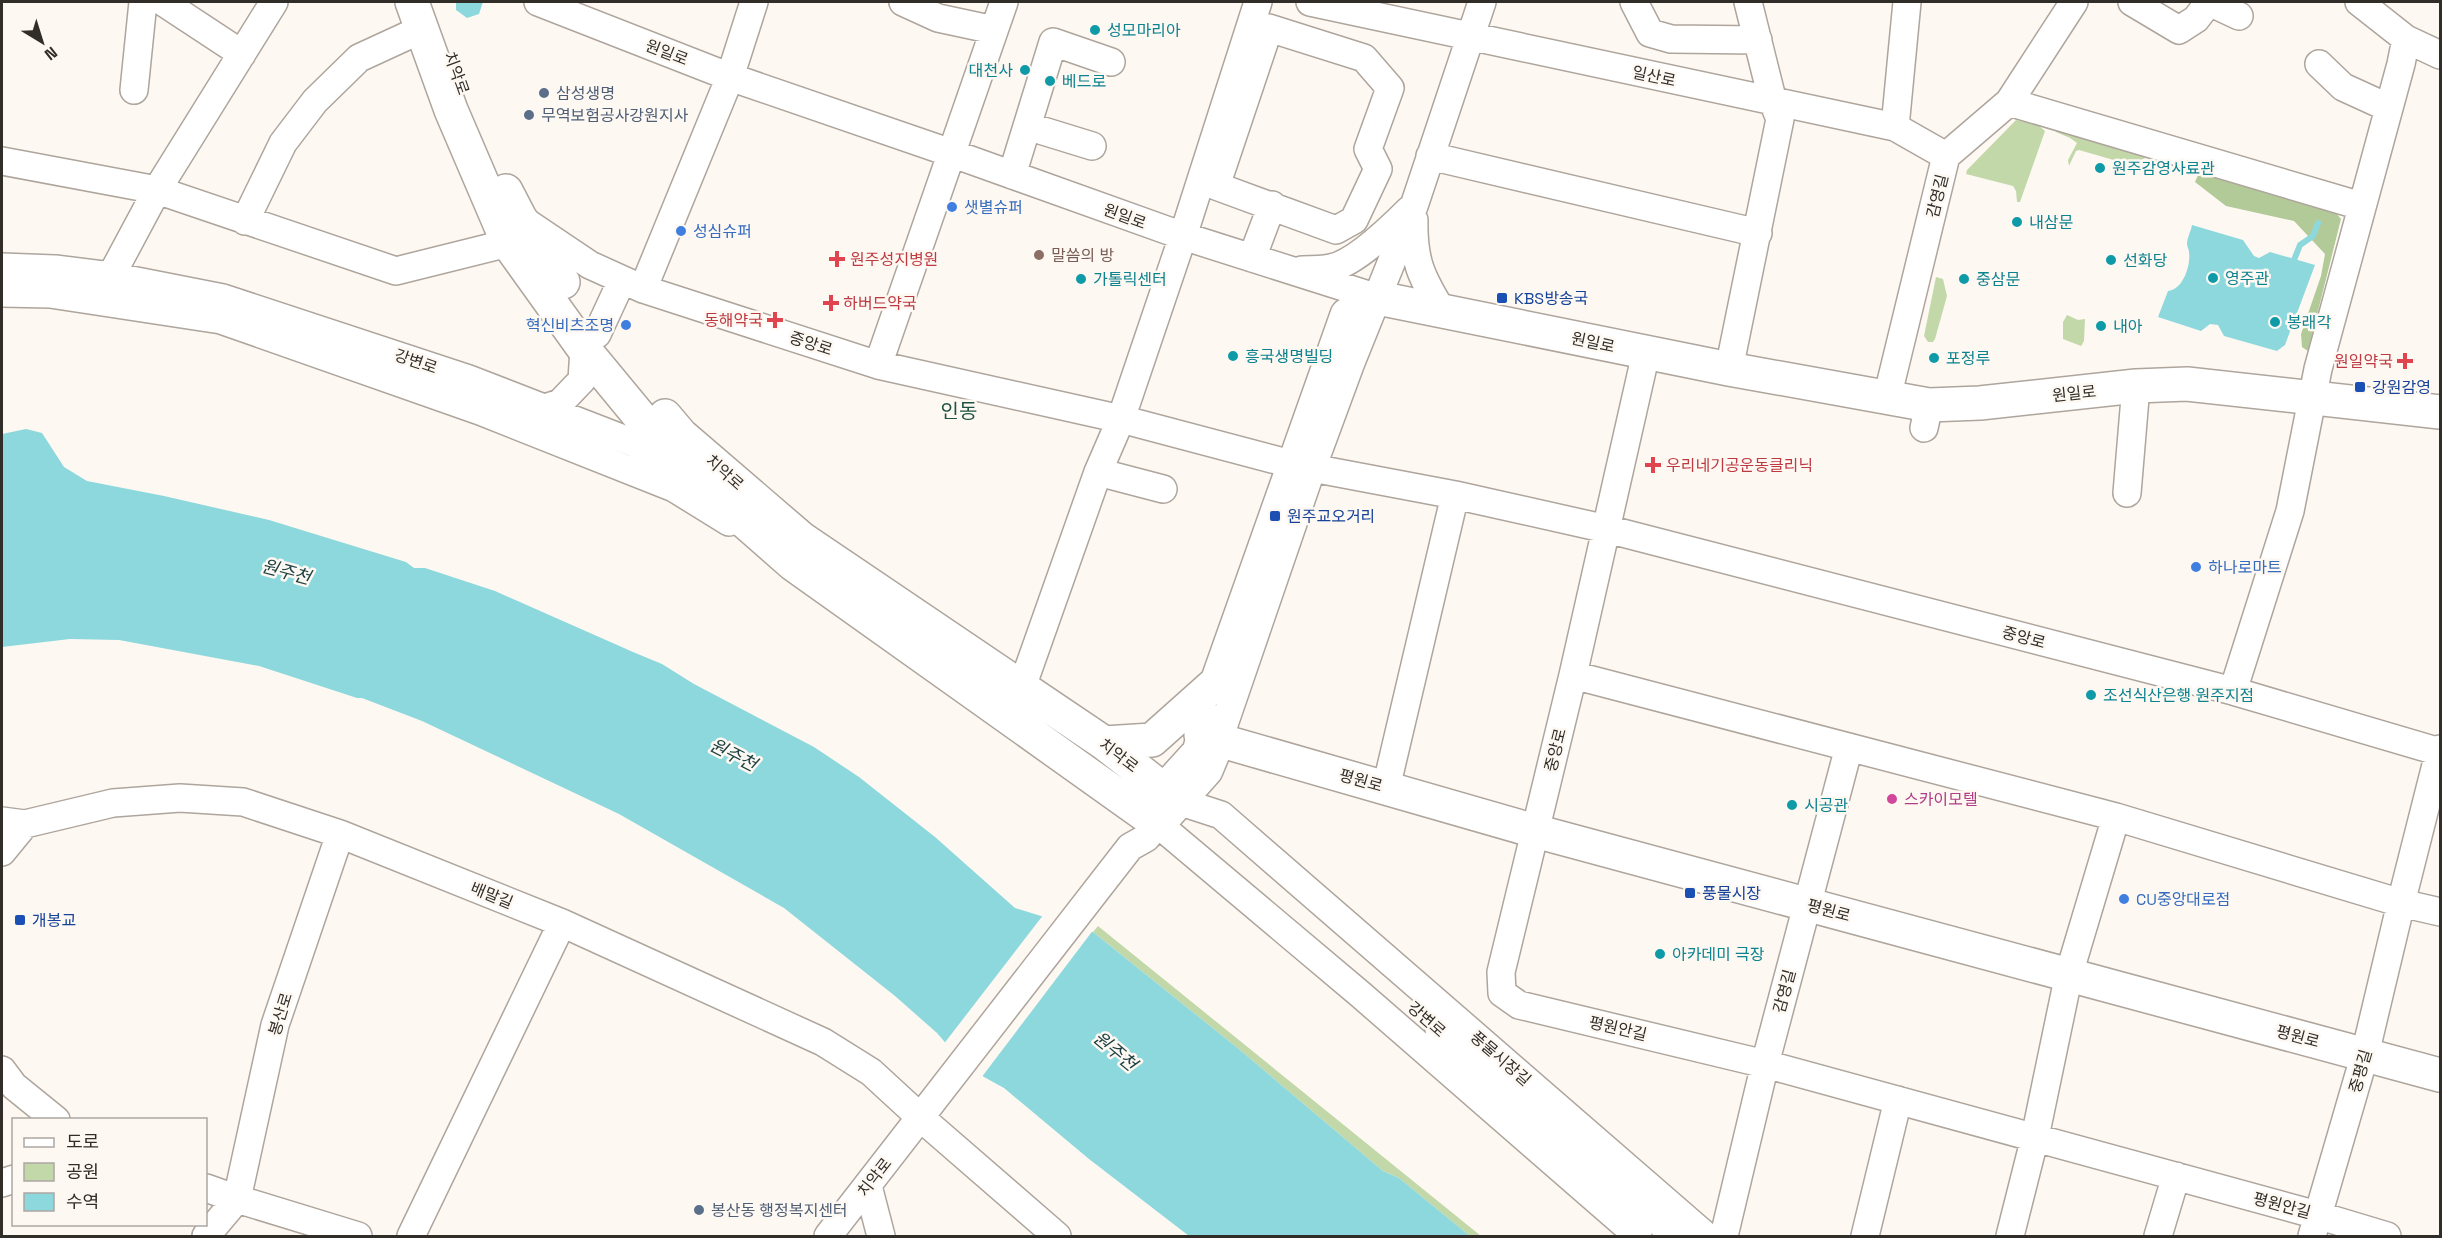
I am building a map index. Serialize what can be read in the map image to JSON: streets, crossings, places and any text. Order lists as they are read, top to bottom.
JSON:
{
  "streets": {
    "main road": [
      "원일로",
      "치악로",
      "강변로",
      "평원로"
    ],
    "street": [
      "일산로",
      "감영길",
      "중앙로",
      "배말길",
      "봉산로",
      "평원안길",
      "풍물시장길",
      "중평길"
    ]
  },
  "crossings": [
    ["원일로", "감영길"],
    ["원일로", "중앙로"],
    ["치악로", "중앙로"],
    ["치악로", "강변로"],
    ["치악로", "배말길"],
    ["치악로", "풍물시장길"],
    ["일산로", "감영길"],
    ["감영길", "평원로"],
    ["감영길", "평원안길"],
    ["중앙로", "평원로"],
    ["중앙로", "평원안길"],
    ["중앙로", "중평길"],
    ["강변로", "풍물시장길"],
    ["평원로", "평원안길"],
    ["평원로", "중평길"],
    ["배말길", "봉산로"],
    ["평원안길", "중평길"]
  ],
  "districts": ["인동"],
  "water": ["원주천"],
  "places": {
    "other": [
      "성모마리아",
      "대천사",
      "베드로",
      "삼성생명",
      "무역보험공사강원지사",
      "원주감영사료관",
      "샛별슈퍼",
      "내삼문",
      "성심슈퍼",
      "말씀의 방",
      "선화당",
      "영주관",
      "가톨릭센터",
      "중삼문",
      "봉래각",
      "혁신비츠조명",
      "내아",
      "흥국생명빌딩",
      "포정루",
      "하나로마트",
      "조선식산은행 원주지점",
      "스카이모텔",
      "시공관",
      "CU중앙대로점",
      "아카데미 극장",
      "봉산동 행정복지센터"
    ],
    "health": [
      "원주성지병원",
      "하버드약국",
      "동해약국",
      "원일약국",
      "우리네기공운동클리닉"
    ],
    "transit": [
      "KBS방송국",
      "강원감영",
      "원주교오거리",
      "풍물시장",
      "개봉교"
    ]
  },
  "legend": ["도로", "공원", "수역"],
  "north": "bottom right"
}
